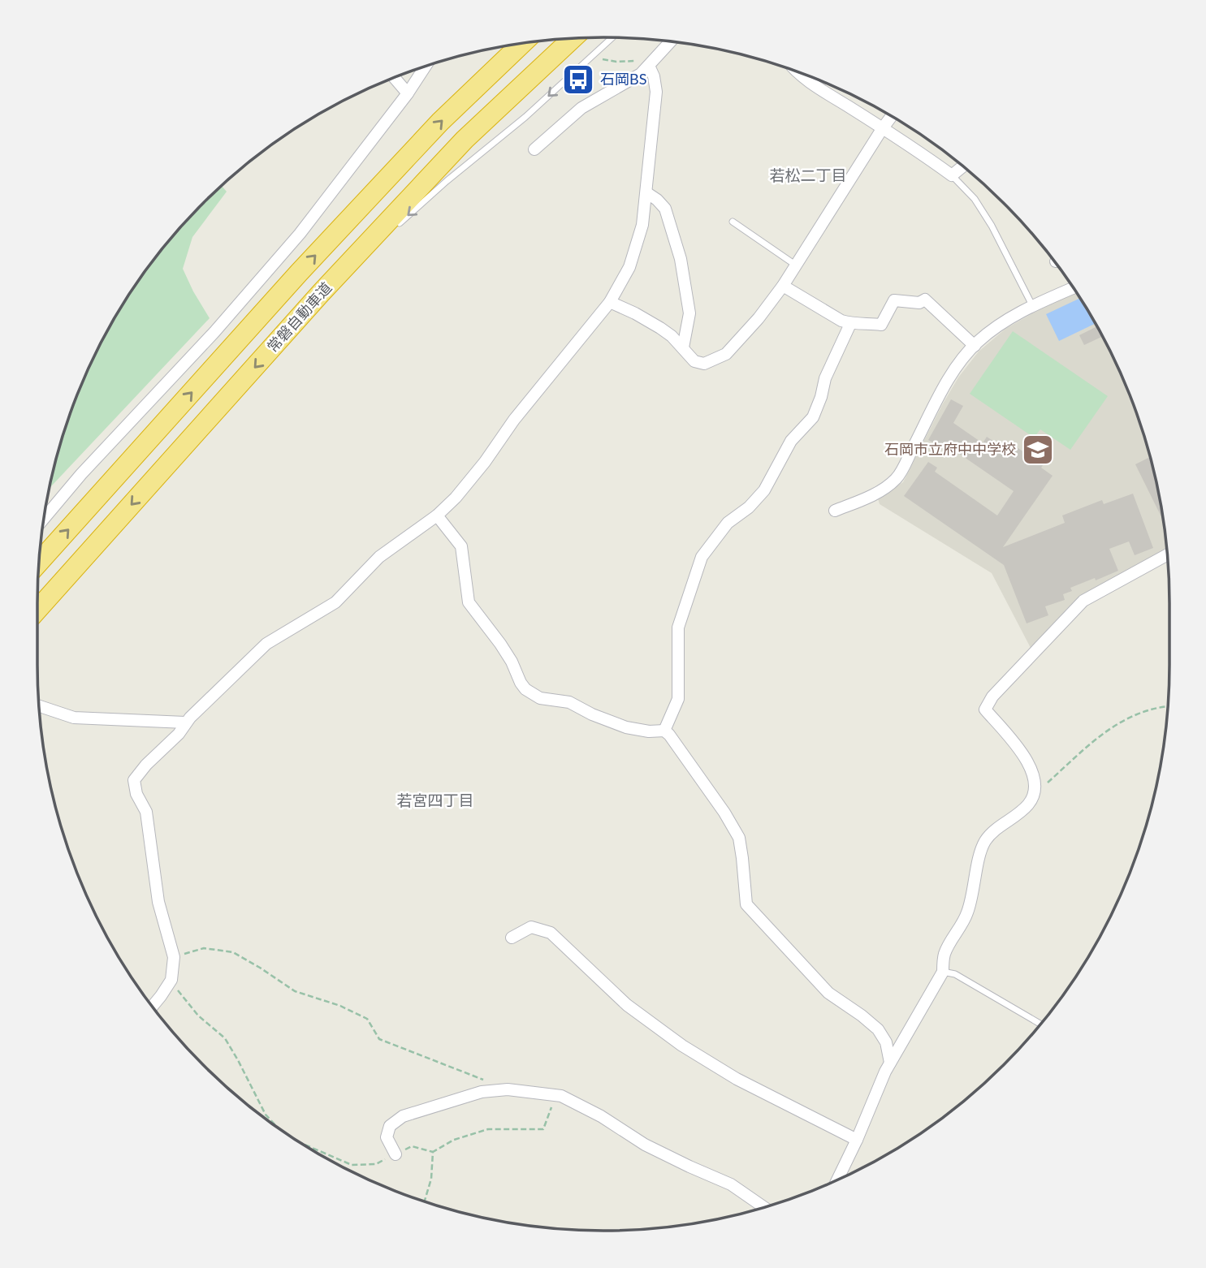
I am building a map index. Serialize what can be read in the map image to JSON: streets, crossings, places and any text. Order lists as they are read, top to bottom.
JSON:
{
  "streets": {
    "highway": ["常磐自動車道"]
  },
  "districts": ["若松二丁目", "若宮四丁目"],
  "places": {
    "bus stop": ["石岡BS"],
    "school or university": ["石岡市立府中中学校"]
  }
}
